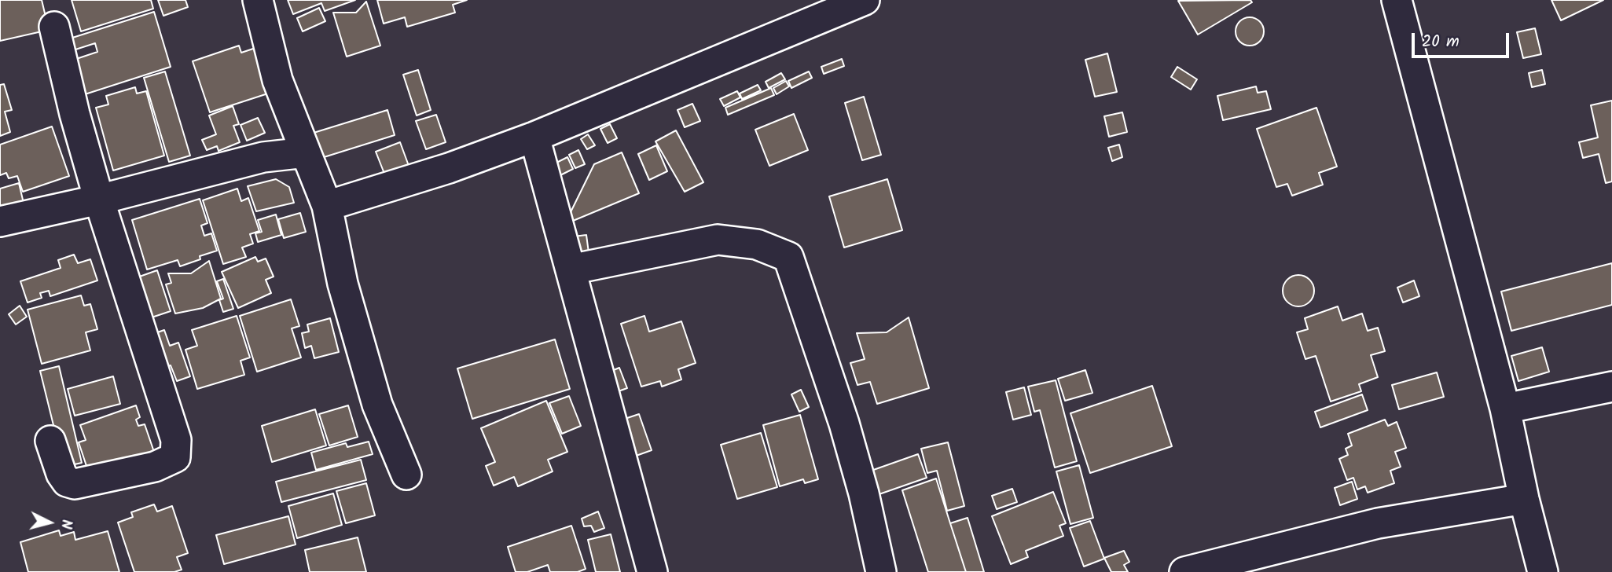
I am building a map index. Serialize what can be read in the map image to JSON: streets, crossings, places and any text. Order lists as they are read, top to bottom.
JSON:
{
  "scale_bar": "20 m",
  "north": "right"
}
